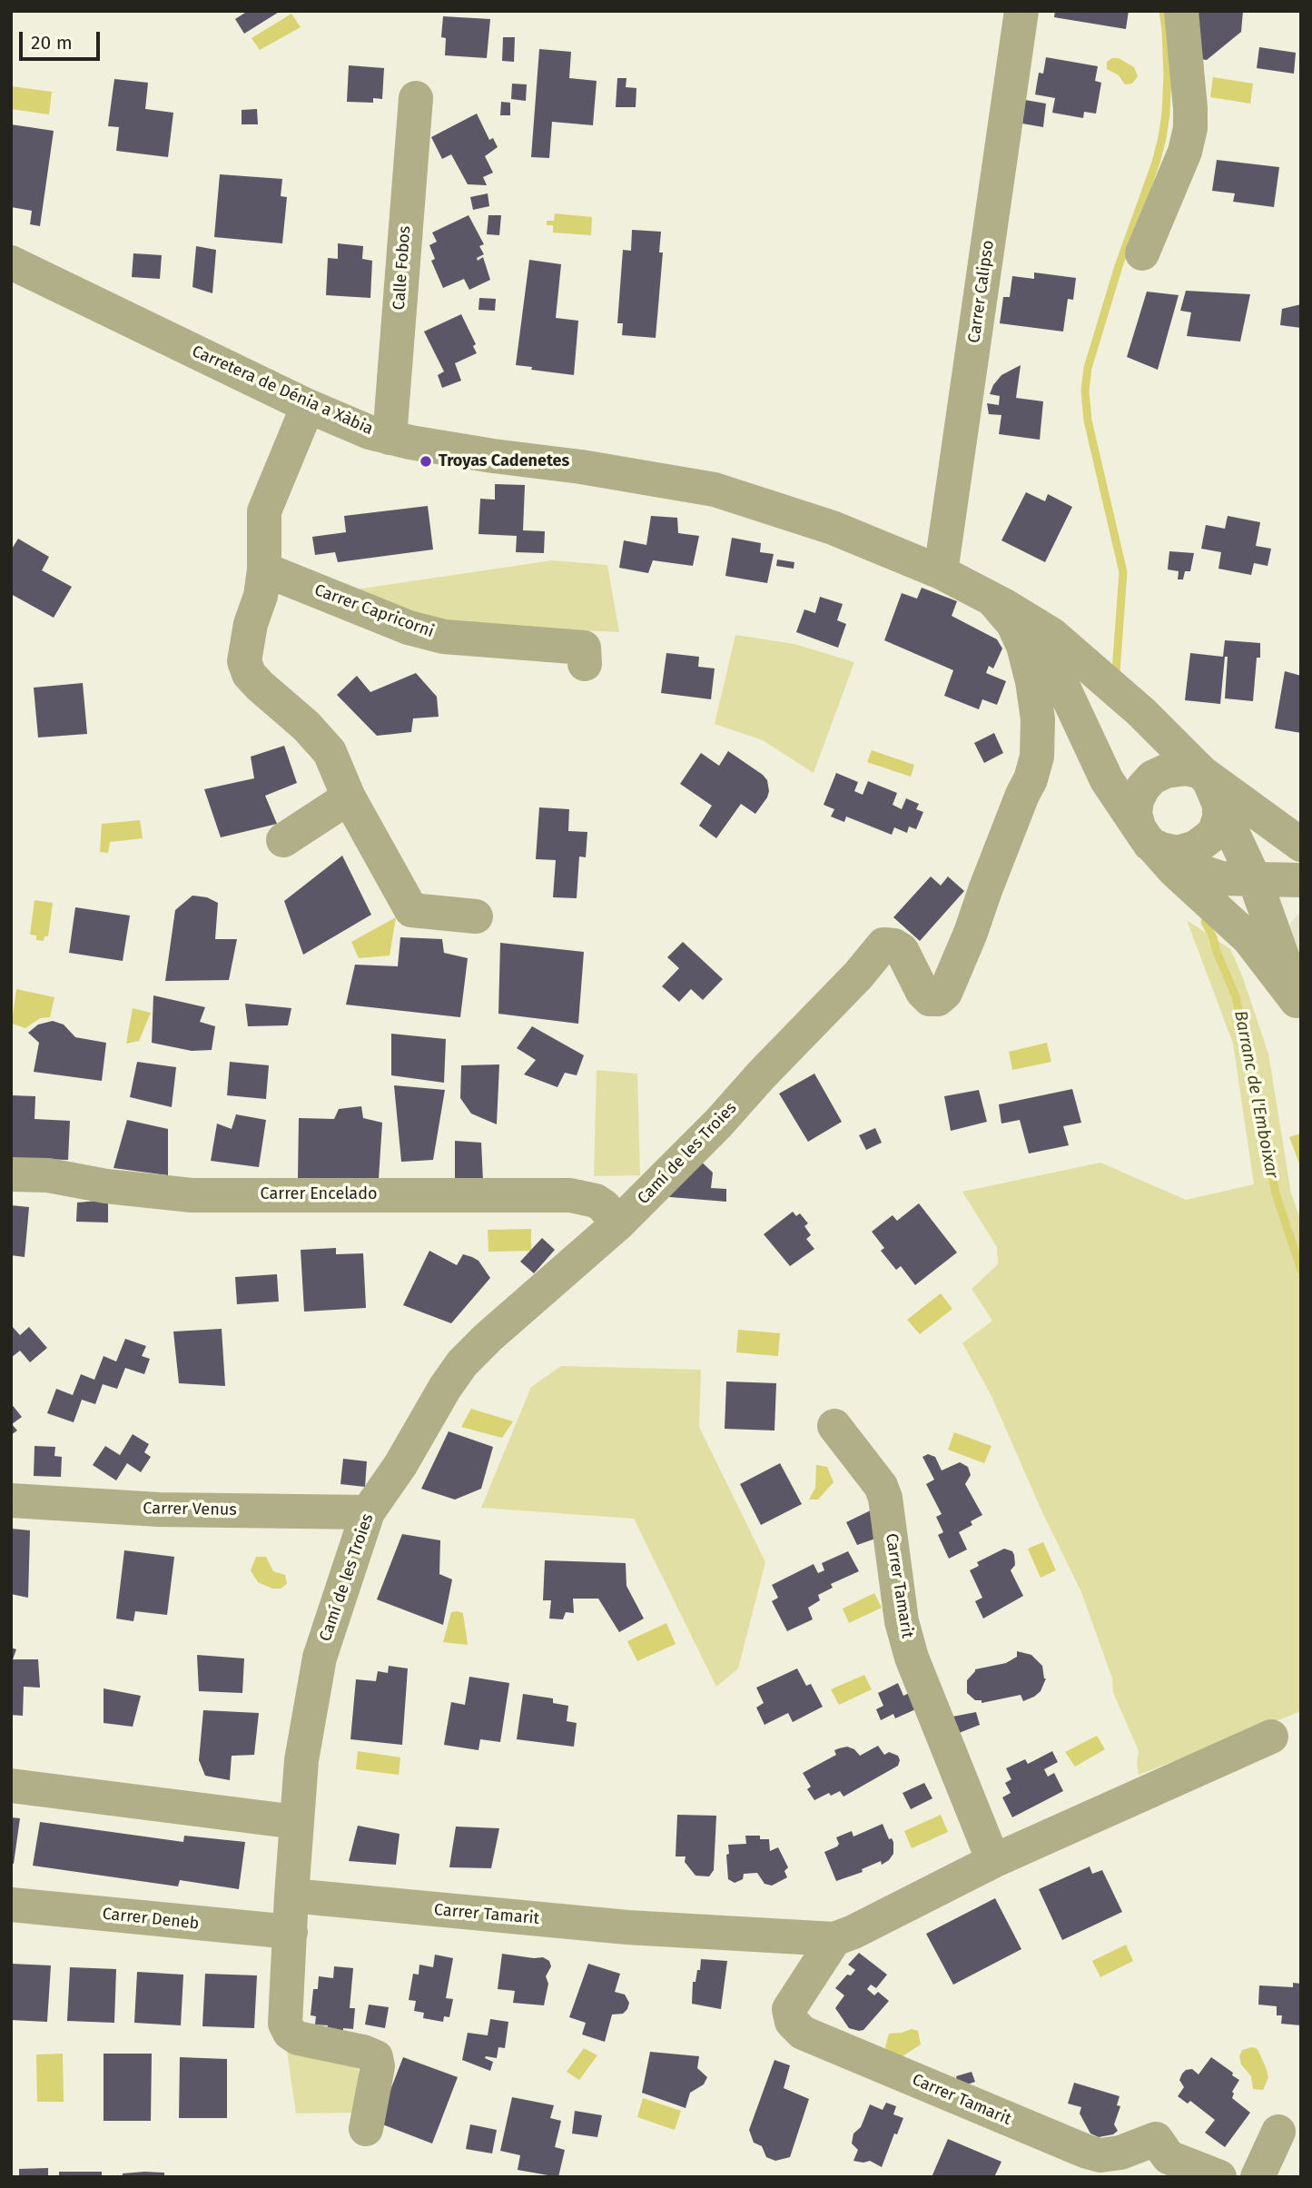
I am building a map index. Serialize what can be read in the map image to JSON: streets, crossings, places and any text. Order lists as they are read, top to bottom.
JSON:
{
  "streets": {
    "street": [
      "Calle Fobos",
      "Carrer Calipso",
      "Carretera de Dénia a Xàbia",
      "Carrer Capricorni",
      "Camí de les Troies",
      "Carrer Encelado",
      "Carrer Venus",
      "Carrer Tamarit",
      "Carrer Deneb"
    ]
  },
  "crossings": [
    ["Calle Fobos", "Carretera de Dénia a Xàbia"],
    ["Carrer Calipso", "Carretera de Dénia a Xàbia"],
    ["Carretera de Dénia a Xàbia", "Camí de les Troies"],
    ["Camí de les Troies", "Carrer Encelado"],
    ["Camí de les Troies", "Carrer Venus"],
    ["Camí de les Troies", "Carrer Tamarit"],
    ["Camí de les Troies", "Carrer Deneb"]
  ],
  "water": ["Barranc de l'Emboixar"],
  "places": ["Troyas Cadenetes"],
  "scale_bar": "20 m"
}
